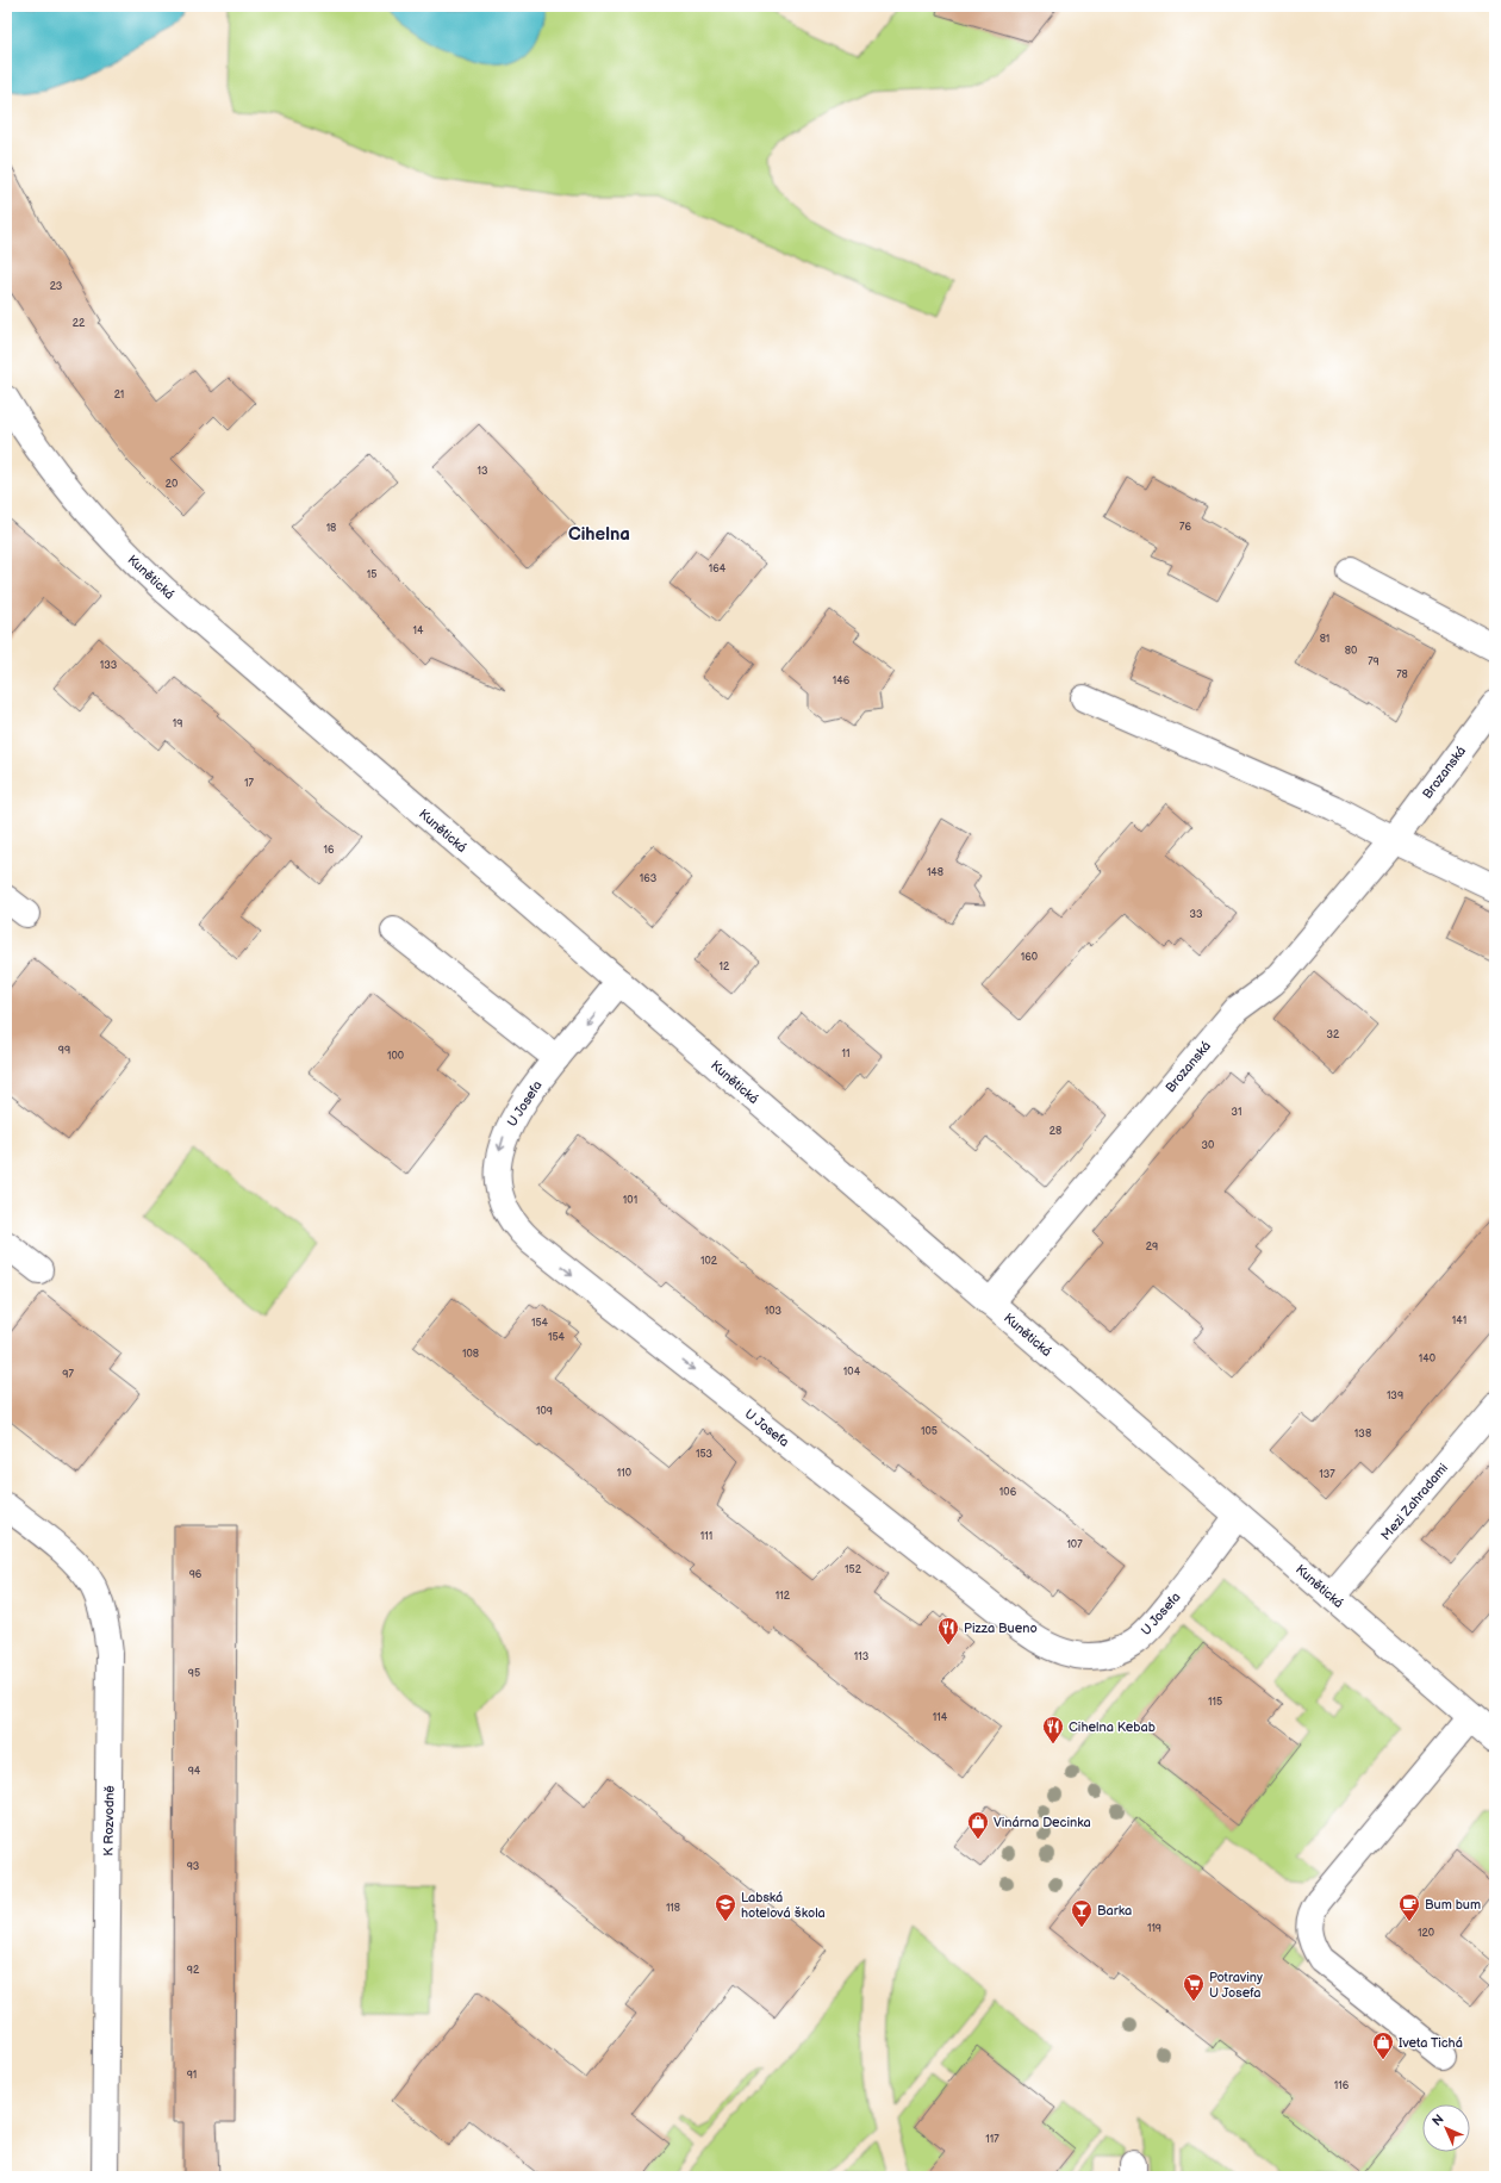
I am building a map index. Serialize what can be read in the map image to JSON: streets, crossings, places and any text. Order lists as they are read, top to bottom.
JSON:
{
  "streets": {
    "street": [
      "Kunětická",
      "Brozanská",
      "U Josefa",
      "Mezi Zahradami",
      "K Rozvodně"
    ]
  },
  "crossings": [
    ["Kunětická", "Brozanská"],
    ["Kunětická", "U Josefa"],
    ["Kunětická", "Mezi Zahradami"]
  ],
  "districts": ["Cihelna"],
  "places": {
    "restaurant": ["Pizza Bueno", "Cihelna Kebab"],
    "shop": ["Vinárna Decinka", "Iveta Tichá"],
    "school or university": ["Labská hotelová škola"],
    "cafe": ["Bum bum"],
    "bar": ["Barka"],
    "supermarket": ["Potraviny U Josefa"]
  },
  "house_numbers": [
    "23",
    "22",
    "21",
    "13",
    "20",
    "76",
    "18",
    "164",
    "15",
    "14",
    "81",
    "80",
    "79",
    "133",
    "78",
    "146",
    "19",
    "17",
    "16",
    "148",
    "163",
    "33",
    "160",
    "12",
    "32",
    "99",
    "11",
    "100",
    "31",
    "28",
    "30",
    "101",
    "29",
    "102",
    "103",
    "141",
    "154",
    "154",
    "108",
    "140",
    "104",
    "97",
    "139",
    "109",
    "105",
    "138",
    "153",
    "110",
    "137",
    "106",
    "111",
    "107",
    "152",
    "96",
    "112",
    "113",
    "95",
    "115",
    "114",
    "94",
    "93",
    "118",
    "119",
    "120",
    "92",
    "91",
    "116",
    "117"
  ],
  "north": "top left"
}
